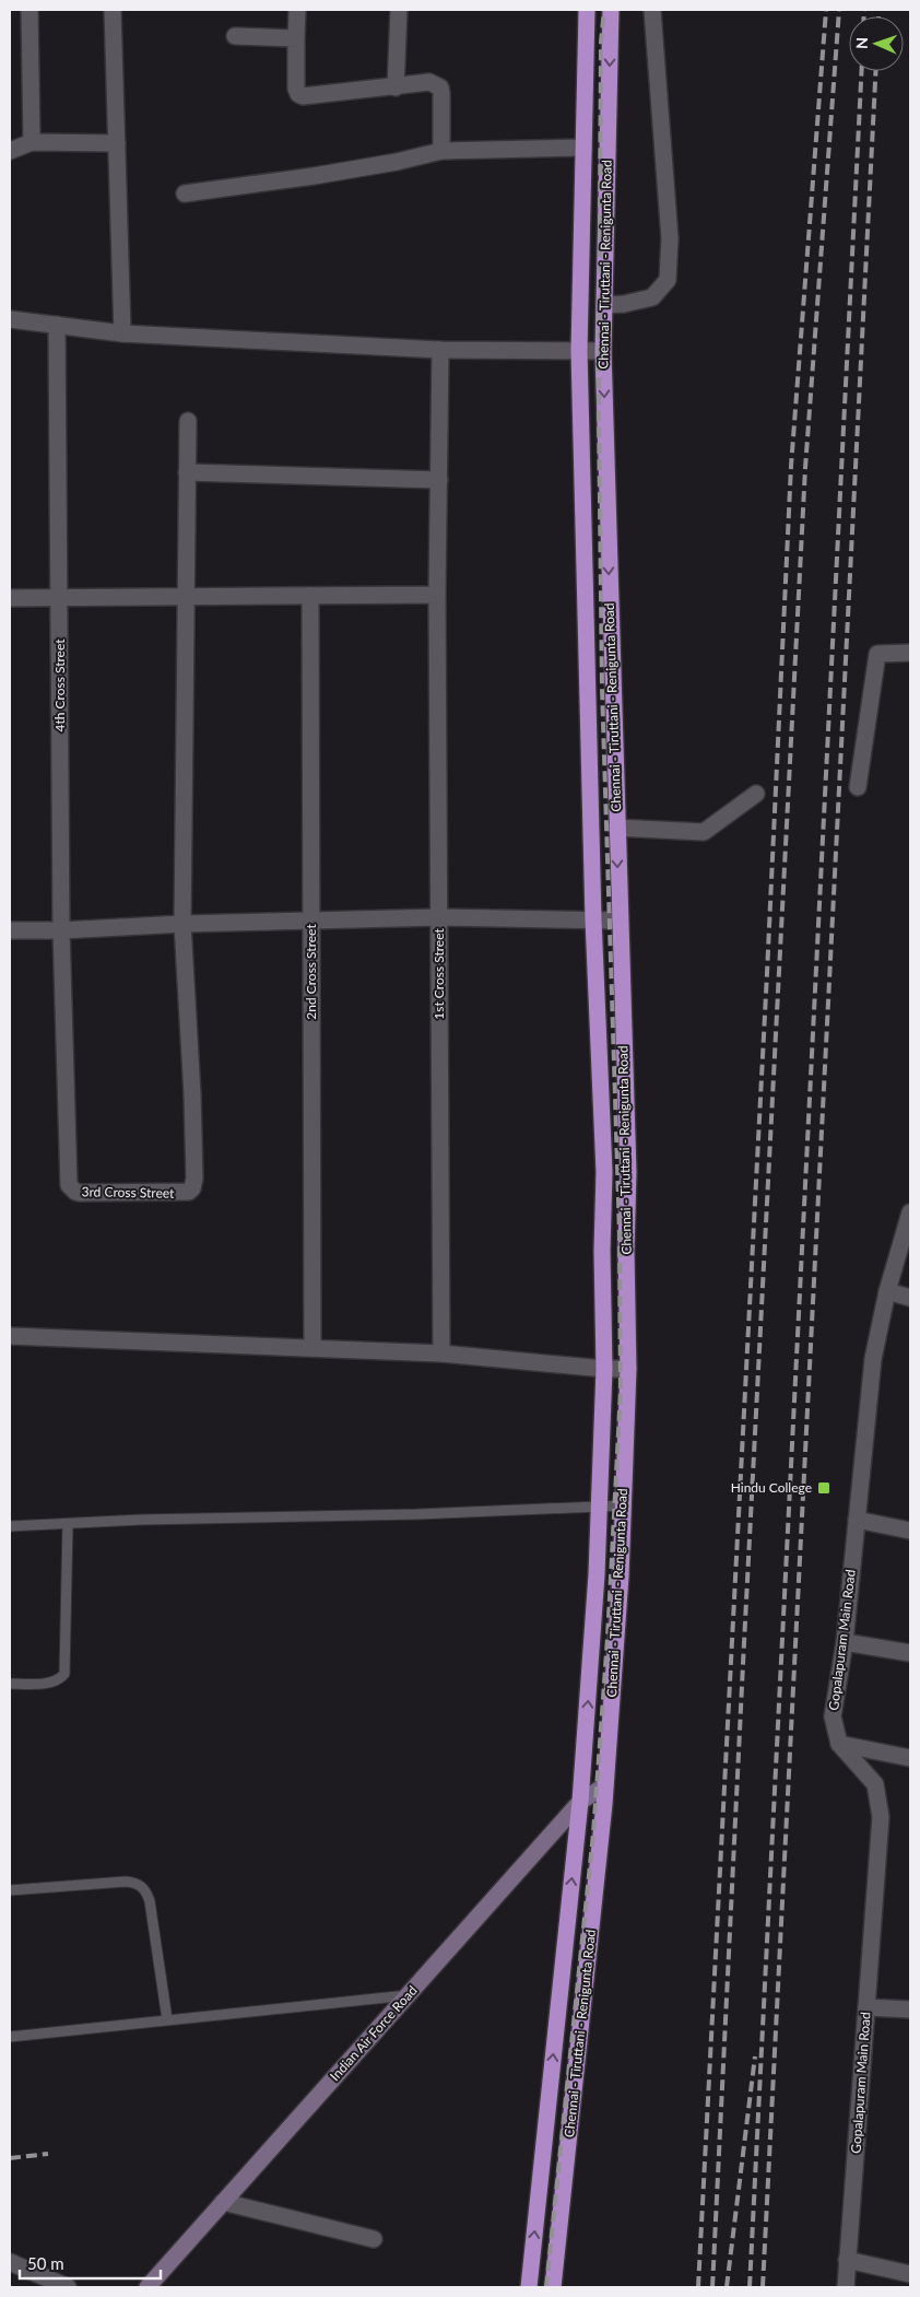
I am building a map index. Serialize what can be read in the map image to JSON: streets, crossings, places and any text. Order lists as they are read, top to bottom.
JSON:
{
  "streets": {
    "highway": ["Chennai - Tiruttani - Renigunta Road"],
    "main road": ["Indian Air Force Road"],
    "street": [
      "4th Cross Street",
      "2nd Cross Street",
      "1st Cross Street",
      "3rd Cross Street",
      "Gopalapuram Main Road"
    ]
  },
  "crossings": [
    ["Chennai - Tiruttani - Renigunta Road", "Indian Air Force Road"],
    ["4th Cross Street", "3rd Cross Street"]
  ],
  "places": {
    "transit": ["Hindu College"]
  },
  "scale_bar": "50 m",
  "north": "left"
}
